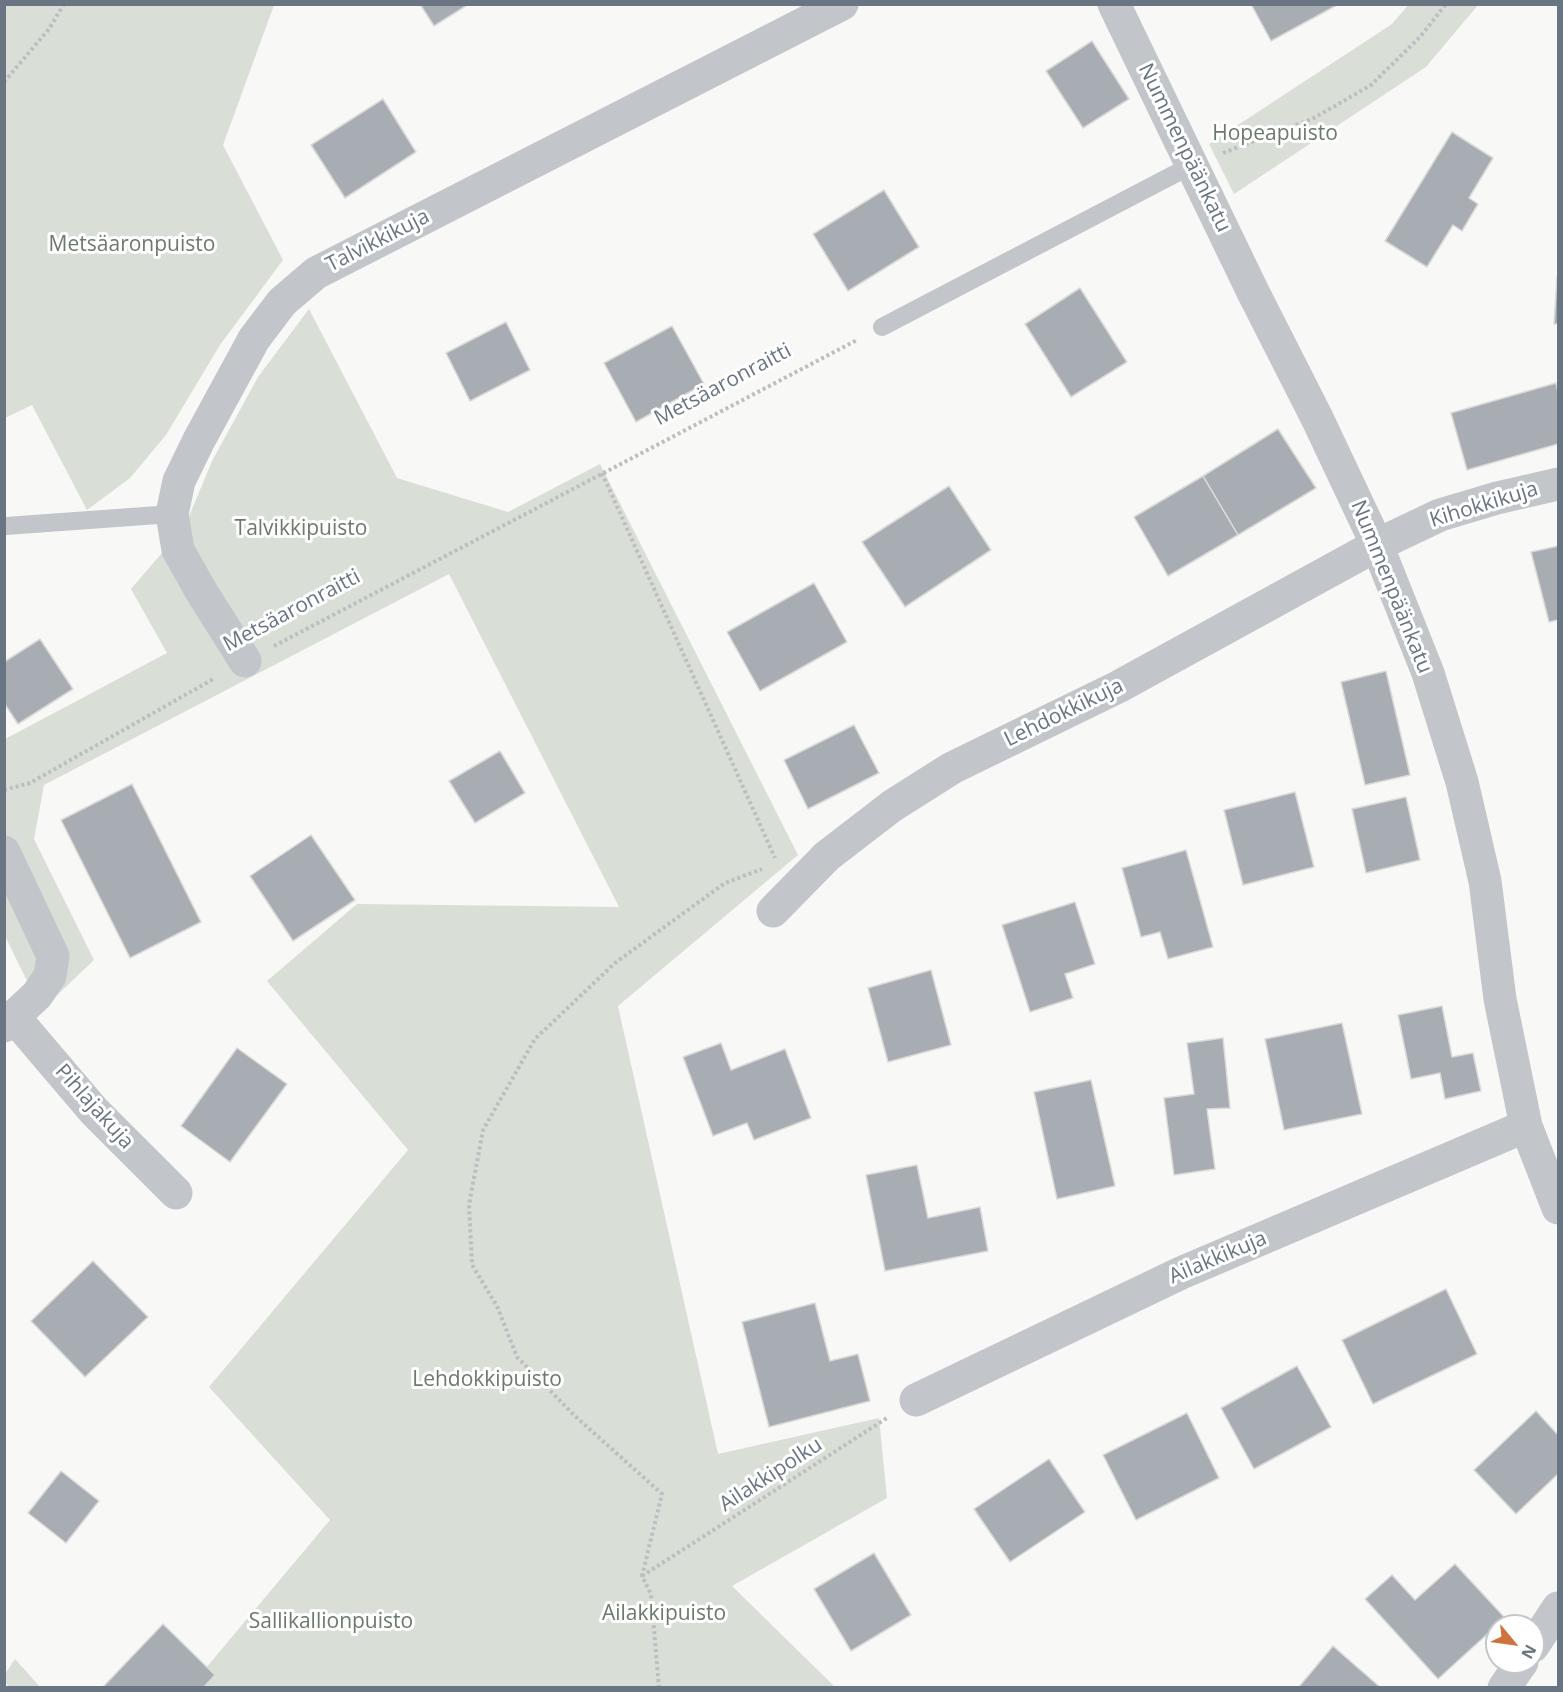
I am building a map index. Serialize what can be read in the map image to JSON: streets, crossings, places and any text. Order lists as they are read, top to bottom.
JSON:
{
  "streets": {
    "street": [
      "Nummenpäänkatu",
      "Talvikkikuja",
      "Kihokkikuja",
      "Lehdokkikuja",
      "Pihlajakuja",
      "Ailakkikuja"
    ],
    "path": ["Metsäaronraitti", "Ailakkipolku"]
  },
  "crossings": [
    ["Nummenpäänkatu", "Kihokkikuja"],
    ["Nummenpäänkatu", "Lehdokkikuja"],
    ["Nummenpäänkatu", "Ailakkikuja"],
    ["Talvikkikuja", "Metsäaronraitti"],
    ["Kihokkikuja", "Lehdokkikuja"],
    ["Ailakkikuja", "Ailakkipolku"]
  ],
  "parks": [
    "Hopeapuisto",
    "Metsäaronpuisto",
    "Talvikkipuisto",
    "Lehdokkipuisto",
    "Ailakkipuisto",
    "Sallikallionpuisto"
  ],
  "north": "bottom right"
}
